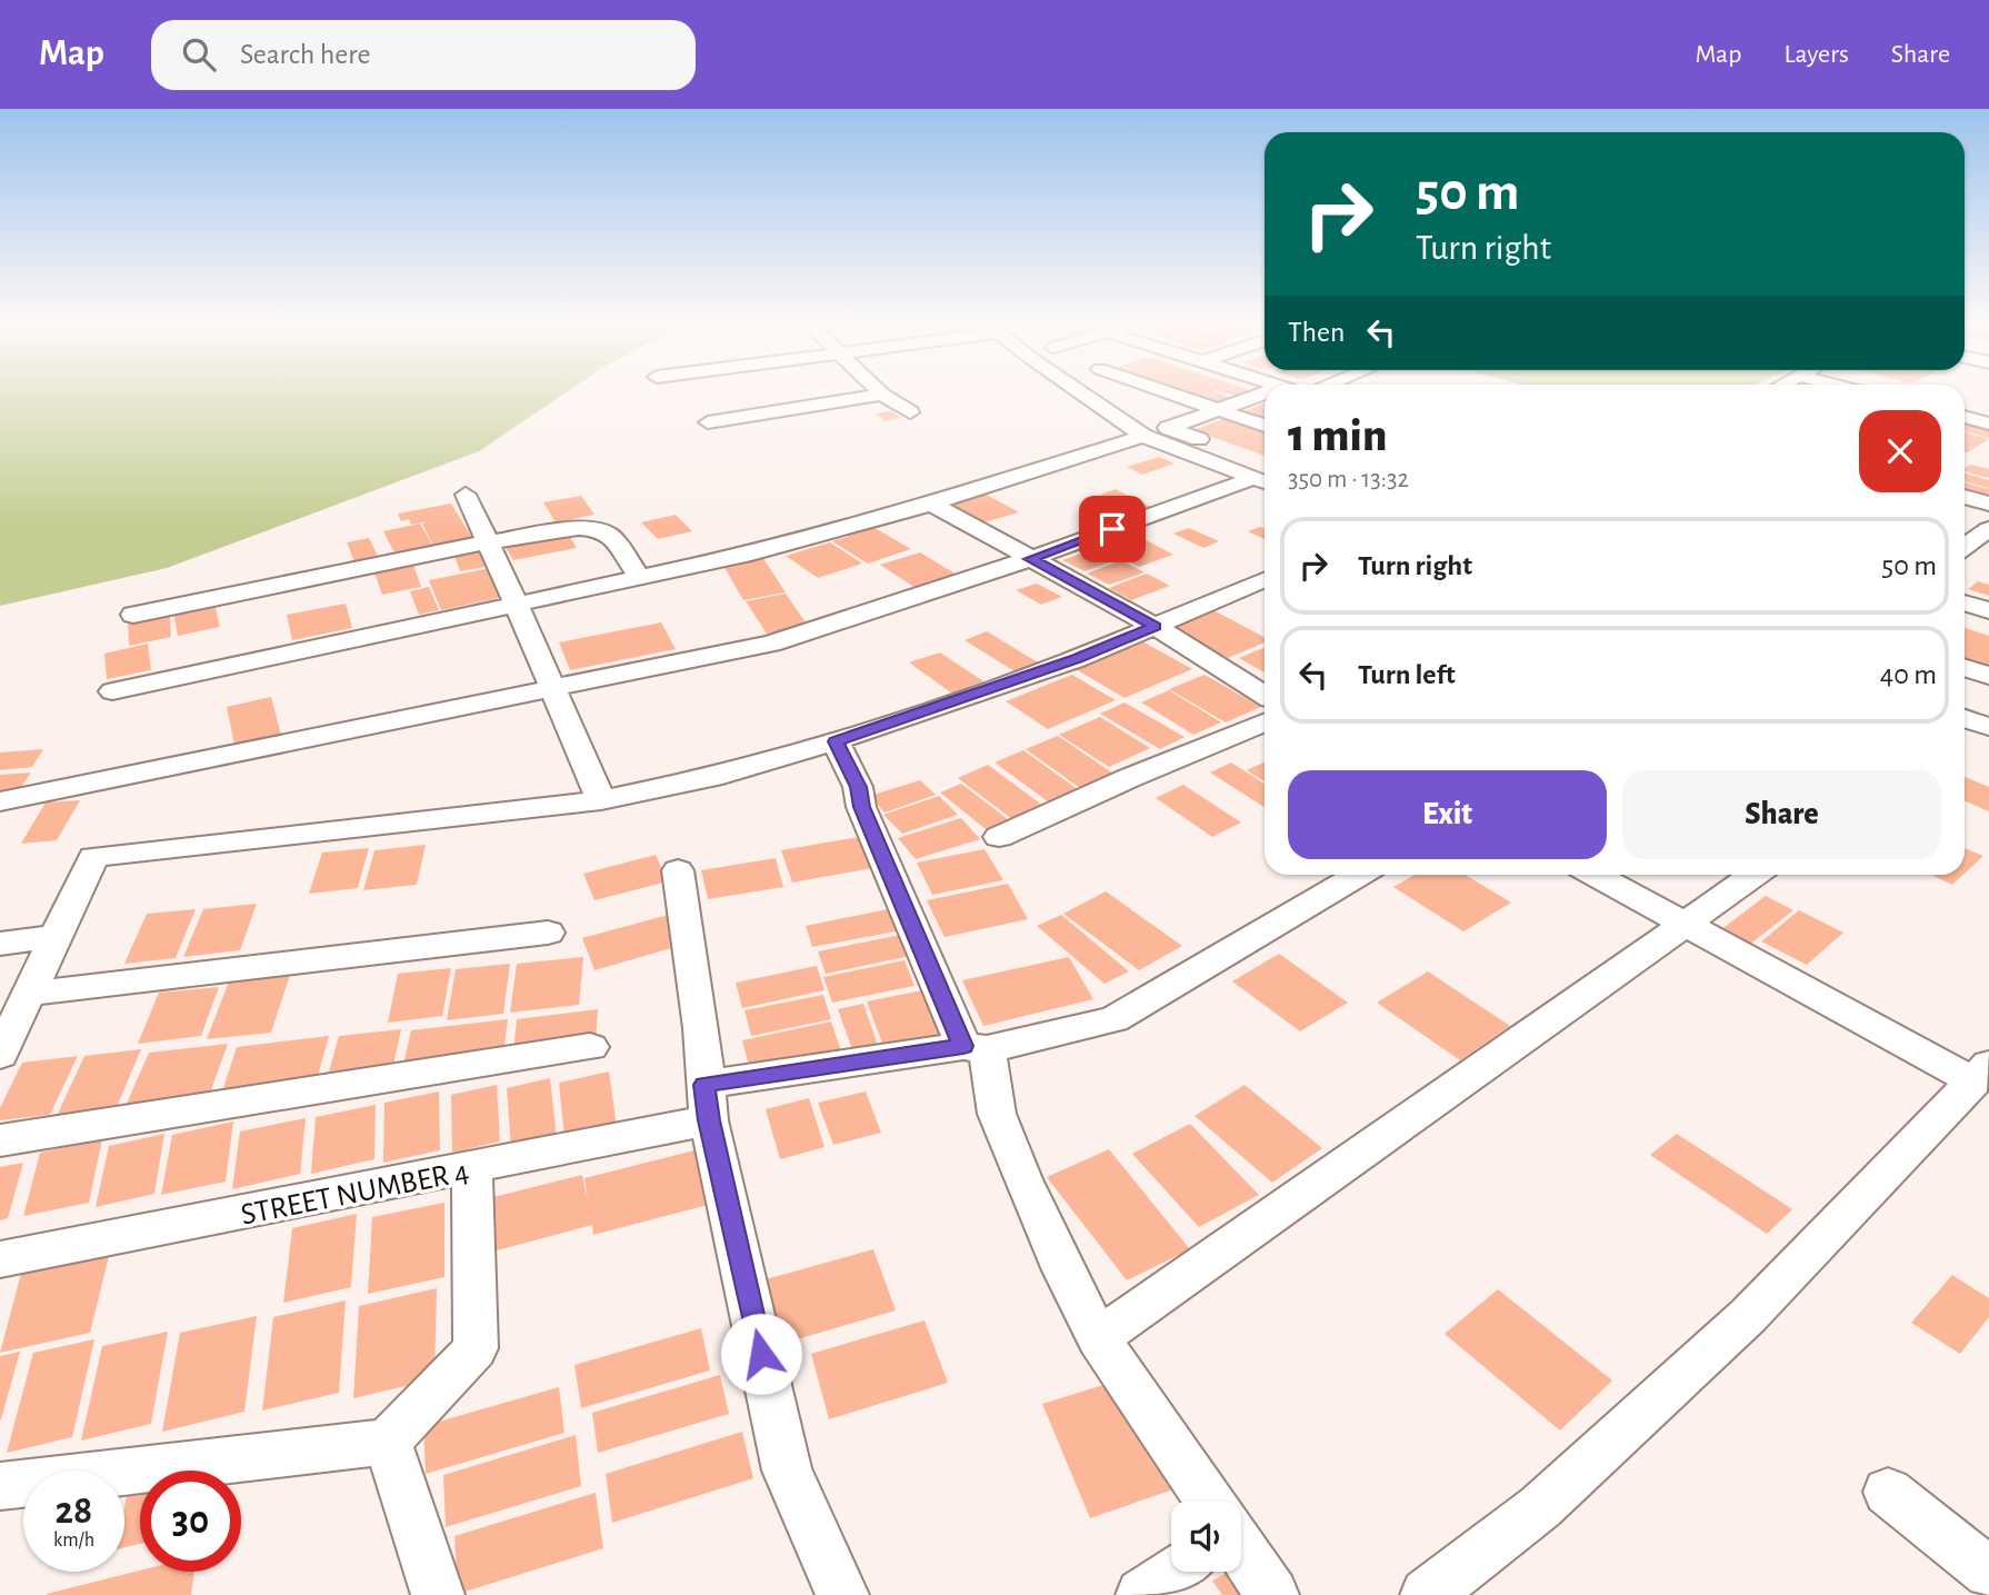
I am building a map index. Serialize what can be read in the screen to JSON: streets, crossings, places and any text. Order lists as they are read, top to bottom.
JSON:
{
  "streets": {
    "street": ["STREET NUMBER 4"]
  },
  "page": {
    "header": "Map",
    "search": "Search here",
    "nav": ["Map", "Layers", "Share"],
    "turn": ["50 m", "Turn right"],
    "then": "Then",
    "heading": ["1 min", "350 m · 13:32"],
    "list": [
      {
        "name": "Turn right",
        "value": "50 m"
      },
      {
        "name": "Turn left",
        "value": "40 m"
      }
    ],
    "buttons": ["Exit", "Share"],
    "speed": "28 km/h",
    "limit": "30"
  }
}
